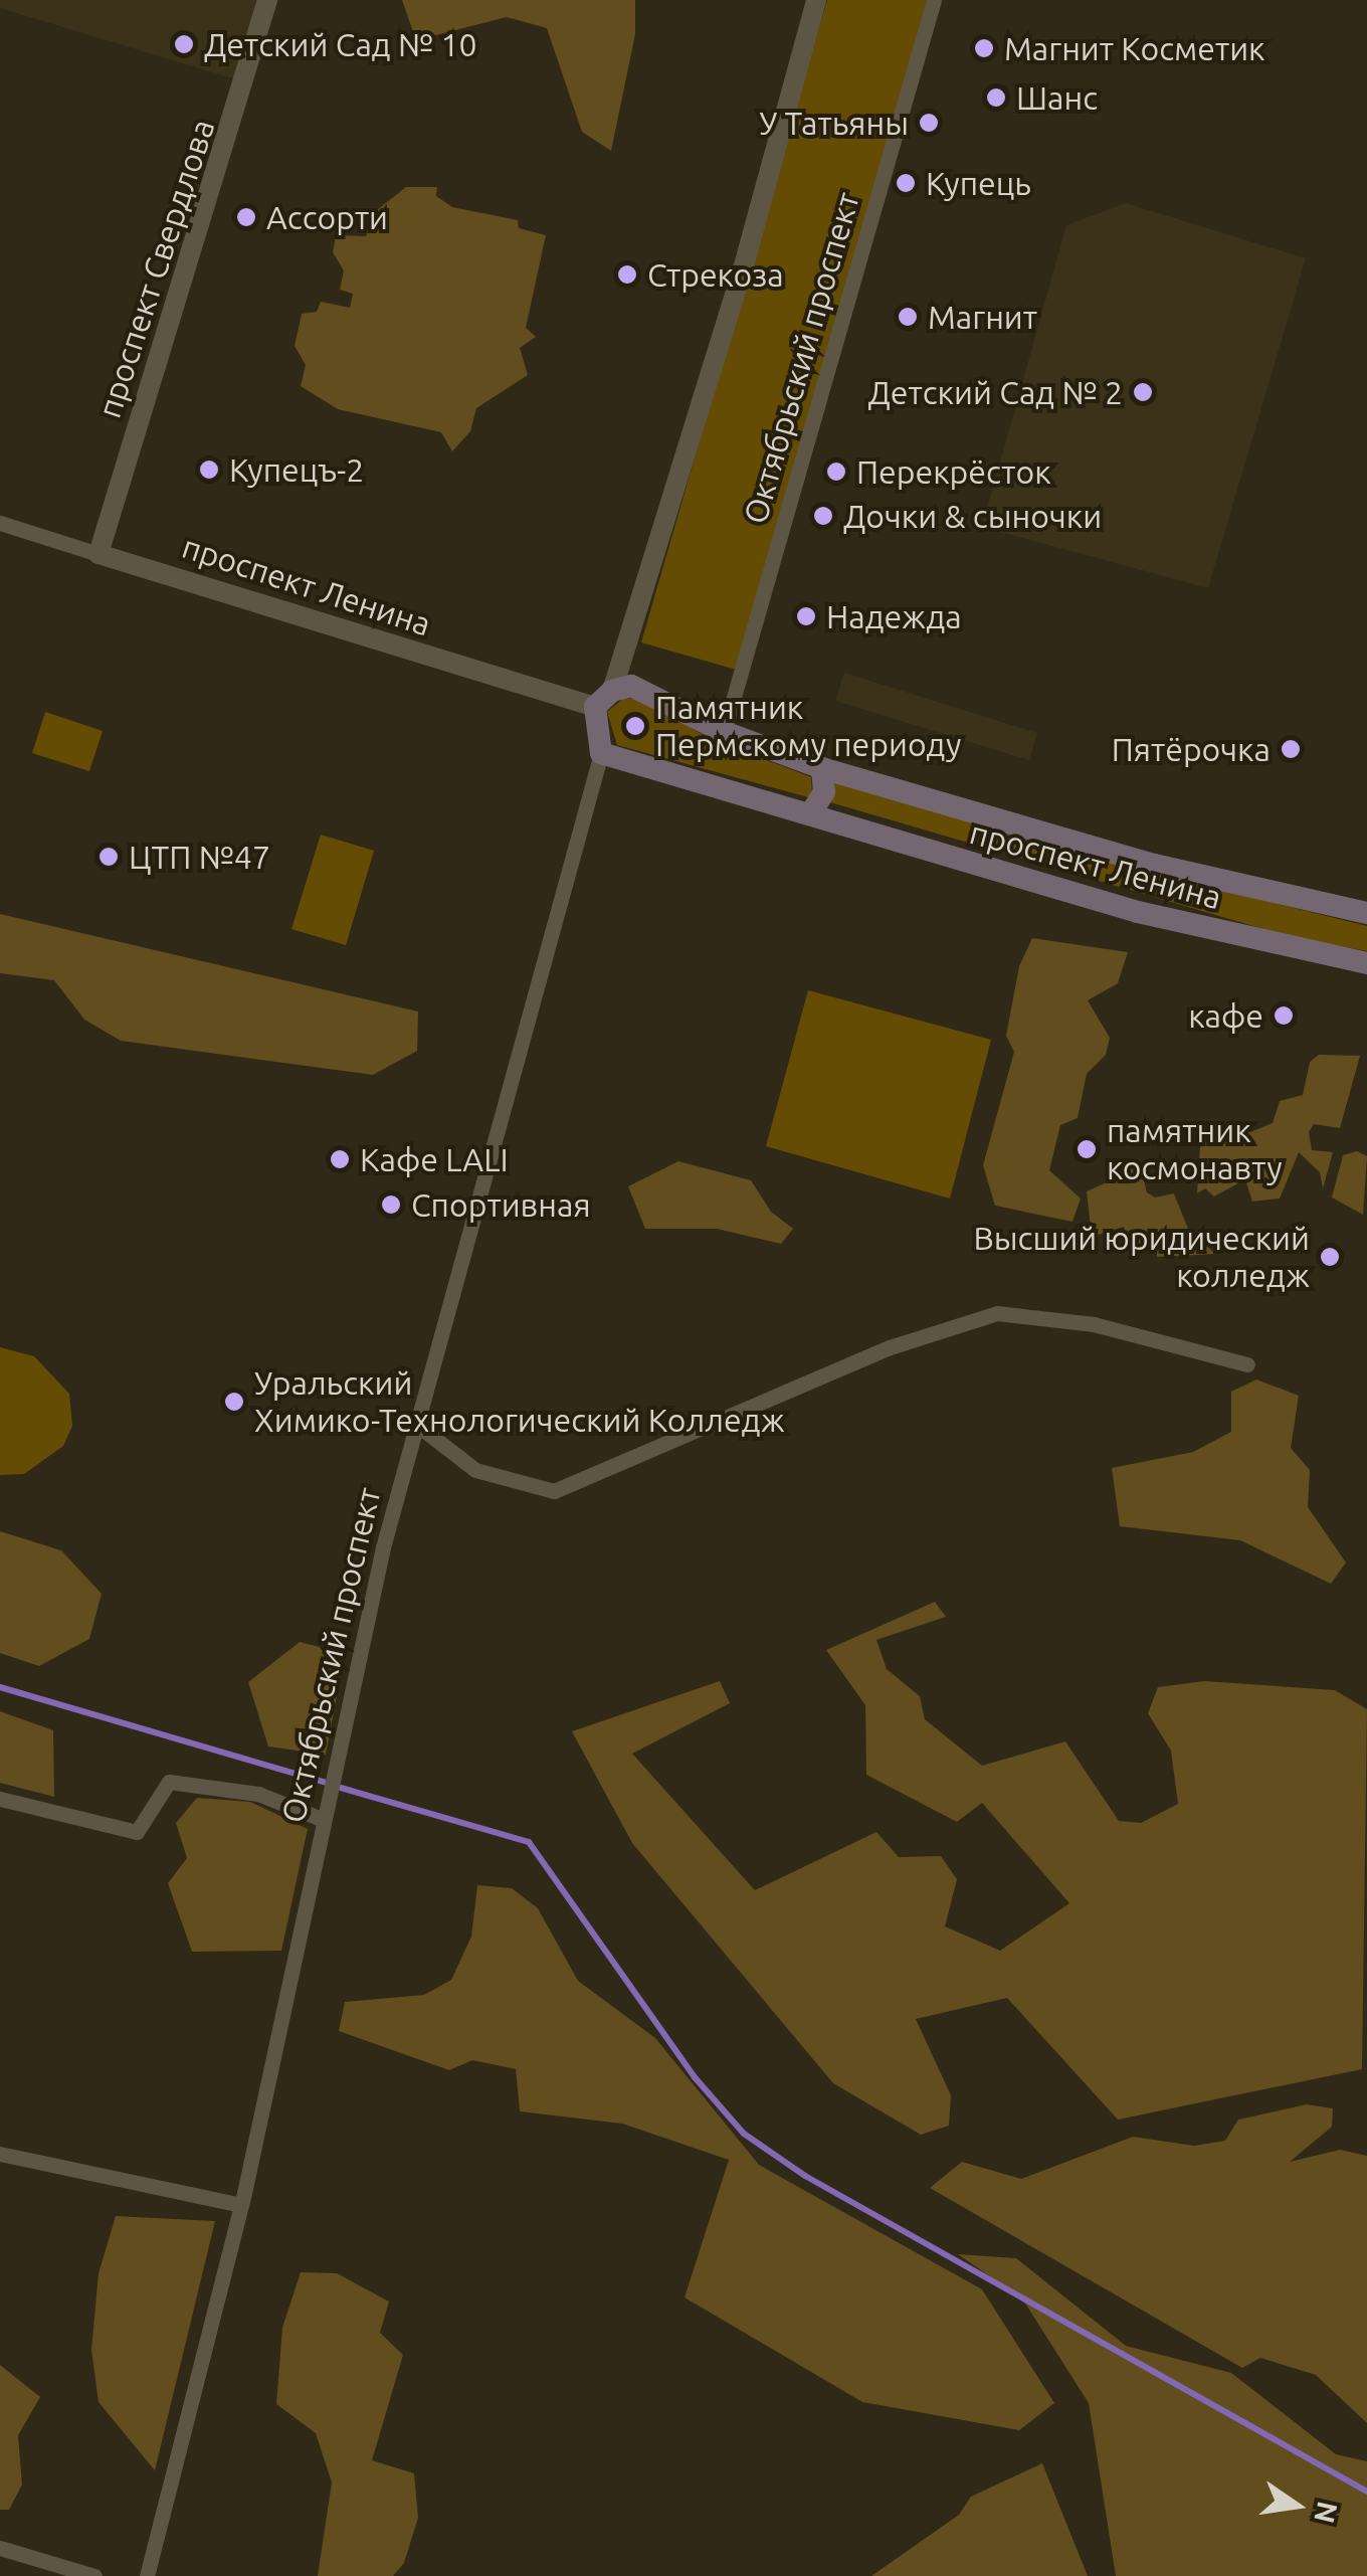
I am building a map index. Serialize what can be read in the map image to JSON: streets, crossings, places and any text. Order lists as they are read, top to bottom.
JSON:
{
  "streets": {
    "main road": ["проспект Ленина"],
    "street": ["проспект Свердлова", "Октябрьский проспект"]
  },
  "crossings": [
    ["проспект Свердлова", "проспект Ленина"],
    ["Октябрьский проспект", "проспект Ленина"]
  ],
  "places": [
    "Детский Сад № 10",
    "Магнит Косметик",
    "Шанс",
    "У Татьяны",
    "Купець",
    "Ассорти",
    "Стрекоза",
    "Магнит",
    "Детский Сад № 2",
    "Купецъ-2",
    "Перекрёсток",
    "Дочки & сыночки",
    "Надежда",
    "Памятник Пермскому периоду",
    "Пятёрочка",
    "ЦТП №47",
    "кафе",
    "памятник космонавту",
    "Кафе LALI",
    "Спортивная",
    "Высший юридический колледж",
    "Уральский Химико-Технологический Колледж"
  ],
  "north": "right"
}
